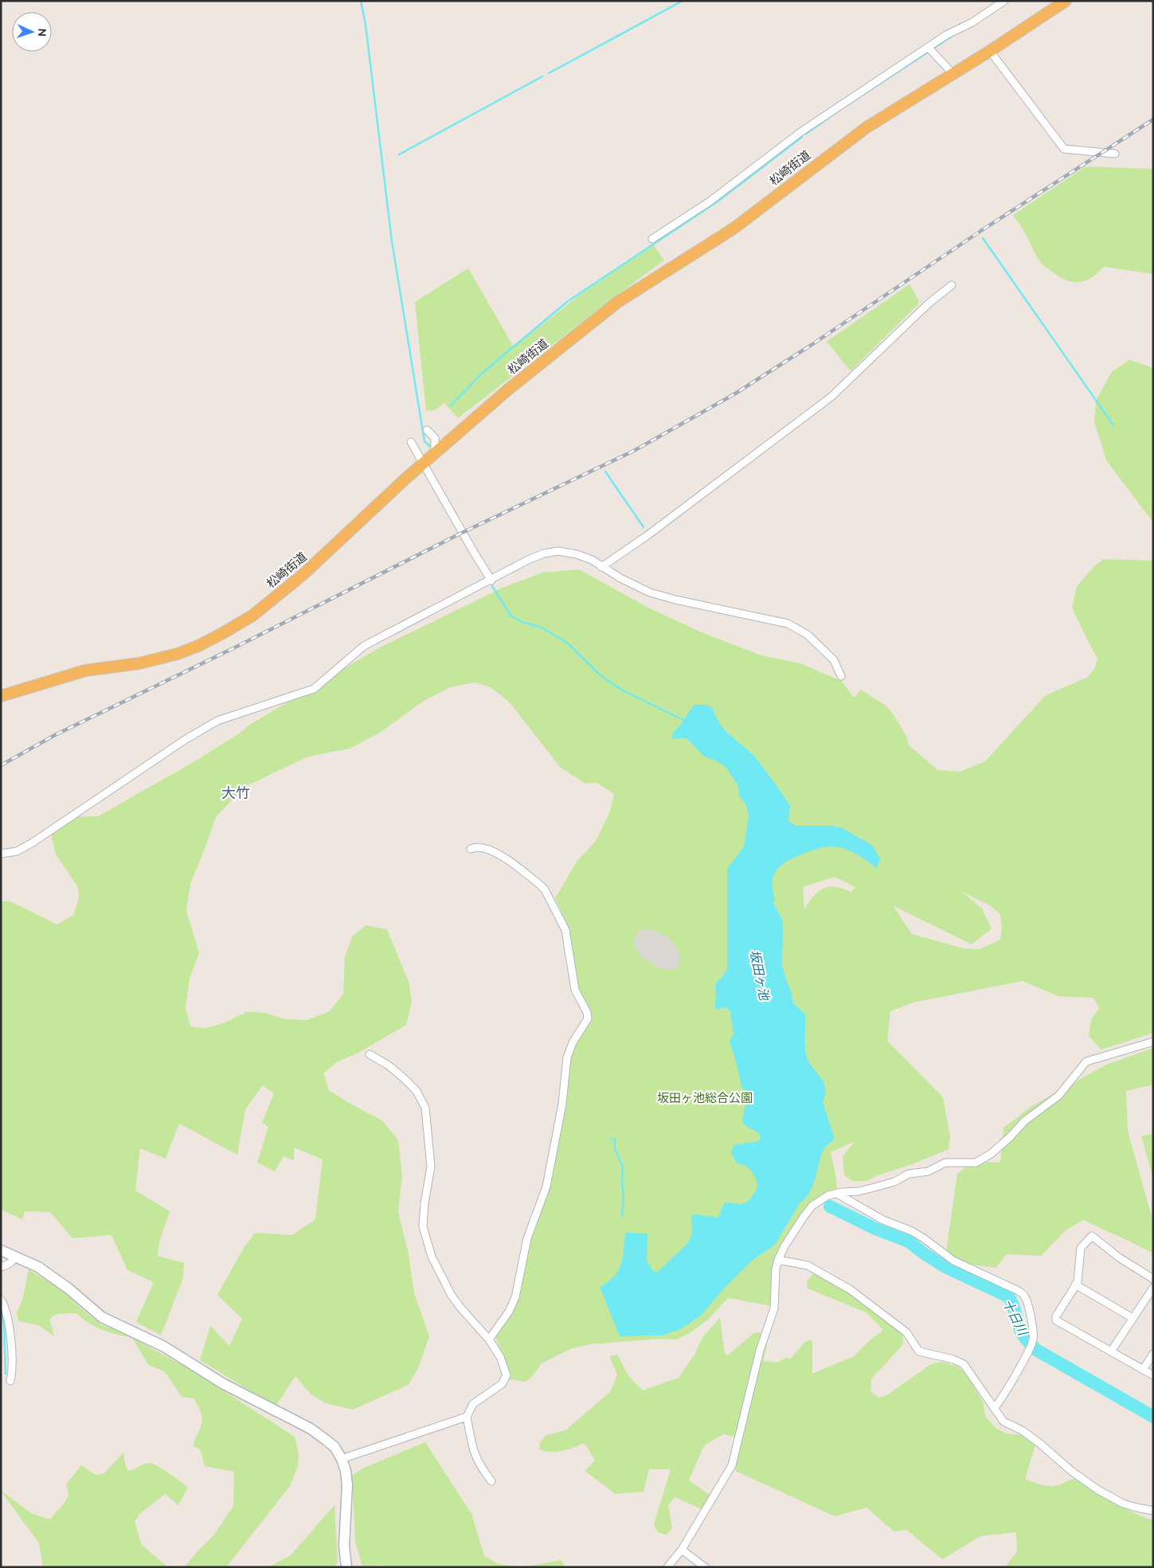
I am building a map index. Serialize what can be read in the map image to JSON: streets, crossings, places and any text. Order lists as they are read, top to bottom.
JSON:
{
  "streets": {
    "main road": ["松崎街道"]
  },
  "districts": ["大竹"],
  "water": ["坂田ヶ池", "十日川"],
  "parks": ["坂田ヶ池総合公園"],
  "north": "right"
}
